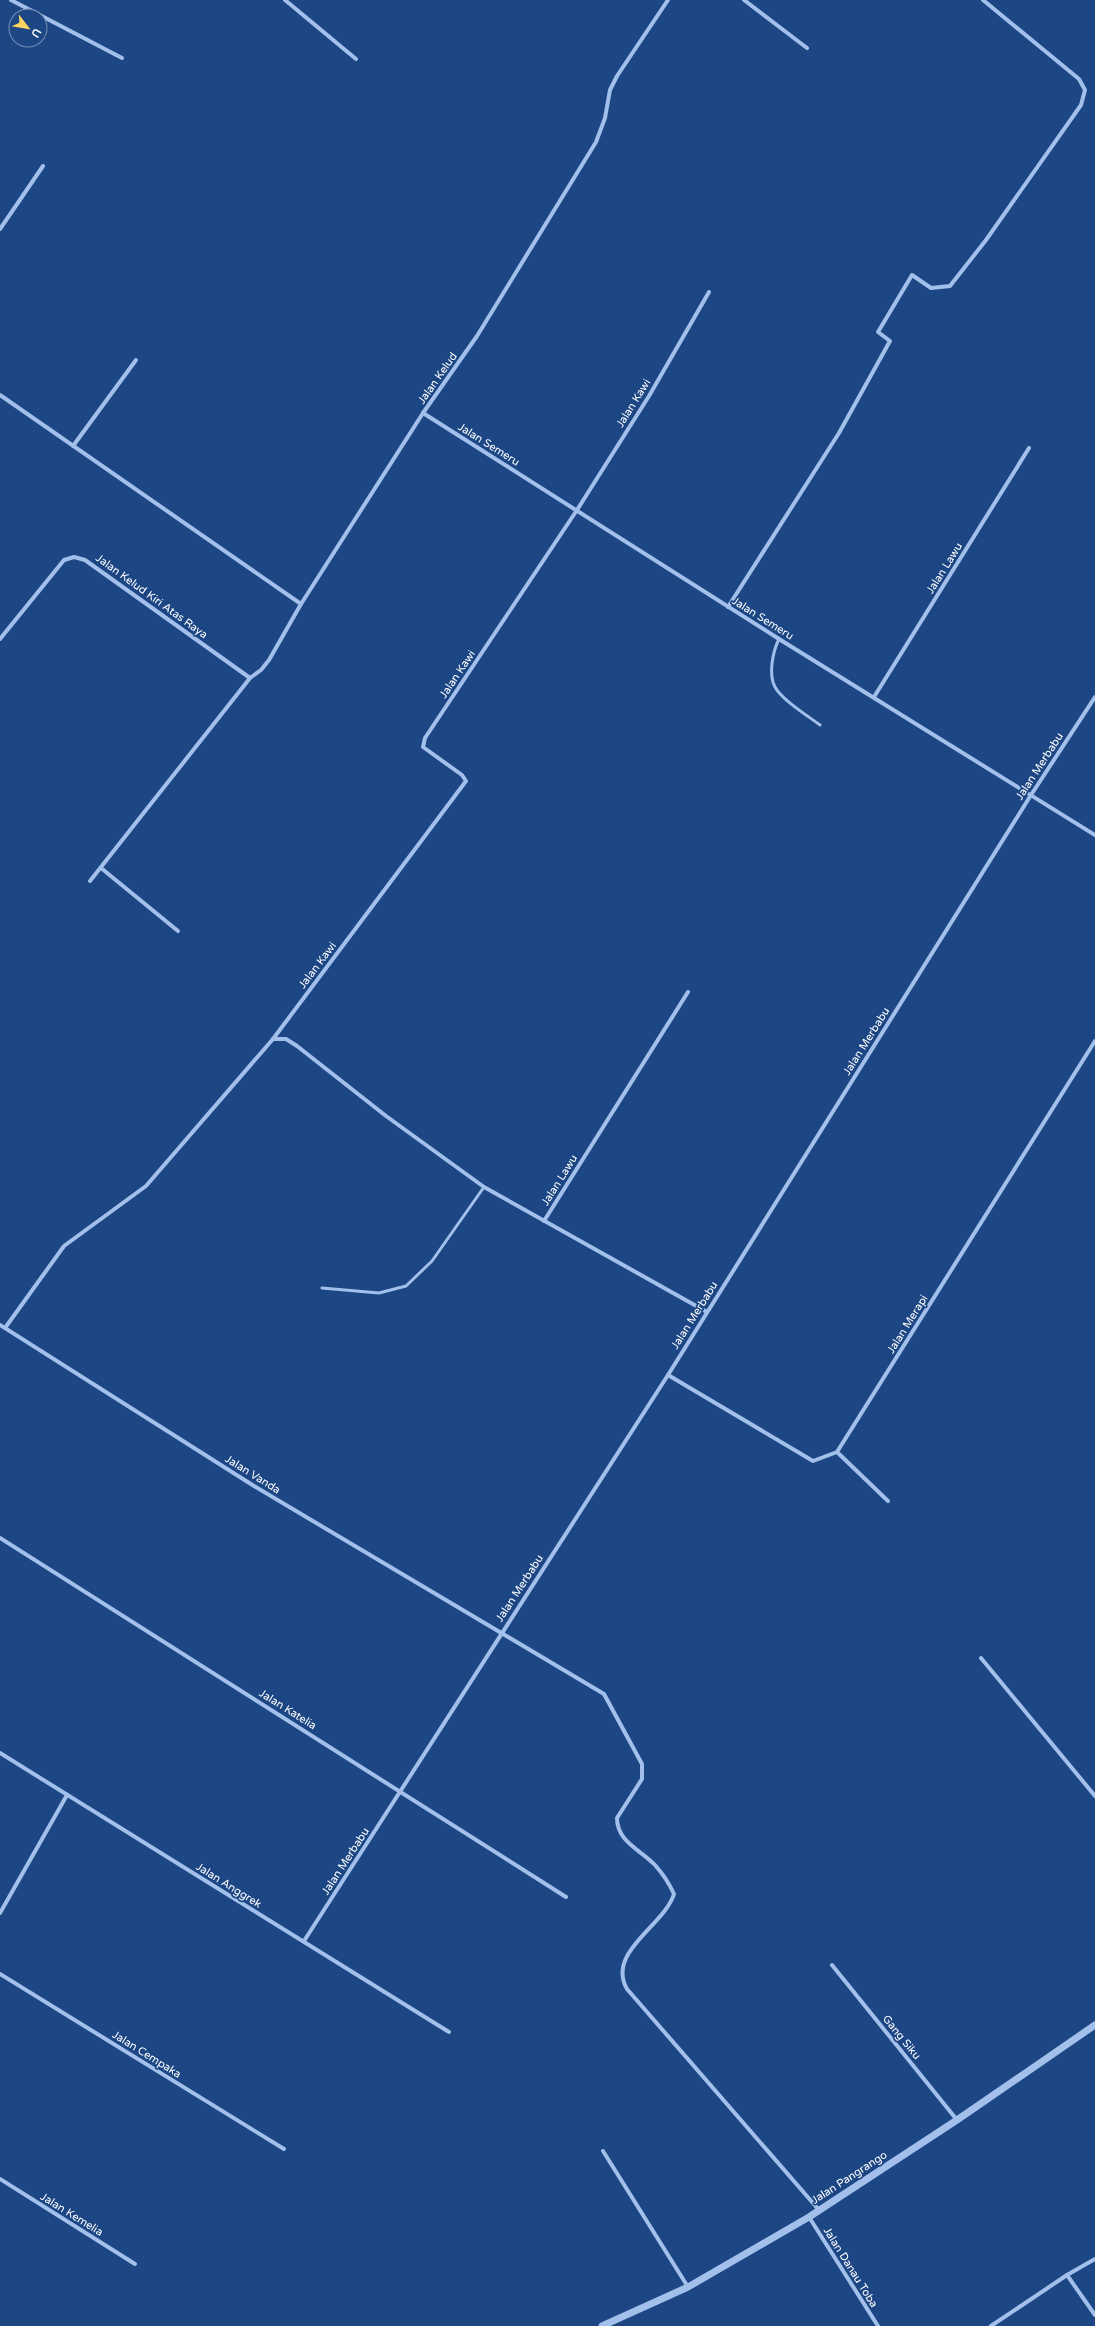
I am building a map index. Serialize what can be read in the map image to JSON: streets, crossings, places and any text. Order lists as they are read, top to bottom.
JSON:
{
  "streets": {
    "street": [
      "Jalan Kelud",
      "Jalan Kawi",
      "Jalan Semeru",
      "Jalan Lawu",
      "Jalan Kelud Kiri Atas Raya",
      "Jalan Merbabu",
      "Jalan Merapi",
      "Jalan Vanda",
      "Jalan Katelia",
      "Jalan Anggrek",
      "Gang Siku",
      "Jalan Cempaka",
      "Jalan Pangrango",
      "Jalan Kemelia",
      "Jalan Danau Toba"
    ]
  },
  "crossings": [
    ["Jalan Kelud", "Jalan Semeru"],
    ["Jalan Kelud", "Jalan Kelud Kiri Atas Raya"],
    ["Jalan Kawi", "Jalan Semeru"],
    ["Jalan Semeru", "Jalan Lawu"],
    ["Jalan Semeru", "Jalan Merbabu"],
    ["Jalan Lawu", "Jalan Merbabu"],
    ["Jalan Merbabu", "Jalan Vanda"],
    ["Jalan Merbabu", "Jalan Katelia"],
    ["Jalan Merbabu", "Jalan Anggrek"],
    ["Jalan Vanda", "Jalan Pangrango"],
    ["Gang Siku", "Jalan Pangrango"],
    ["Jalan Pangrango", "Jalan Danau Toba"]
  ],
  "north": "bottom right"
}
